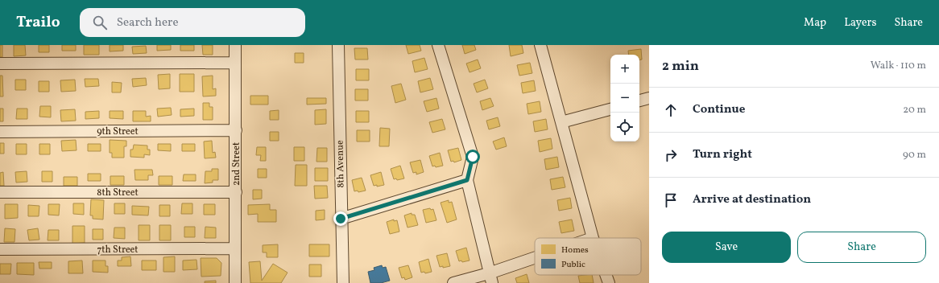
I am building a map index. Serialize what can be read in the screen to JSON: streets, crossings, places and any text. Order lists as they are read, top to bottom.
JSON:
{
  "streets": {
    "street": [
      "9th Street",
      "2nd Street",
      "8th Avenue",
      "8th Street",
      "7th Street"
    ]
  },
  "crossings": [
    ["9th Street", "2nd Street"],
    ["2nd Street", "8th Street"],
    ["2nd Street", "7th Street"]
  ],
  "legend": ["Homes", "Public"],
  "page": {
    "header": "Trailo",
    "search": "Search here",
    "nav": ["Map", "Layers", "Share"],
    "heading": ["2 min", "Walk · 110 m"],
    "map_buttons": ["+", "−"],
    "list": [
      ["Continue", "20 m"],
      ["Turn right", "90 m"],
      "Arrive at destination"
    ],
    "buttons": ["Save", "Share"]
  }
}
